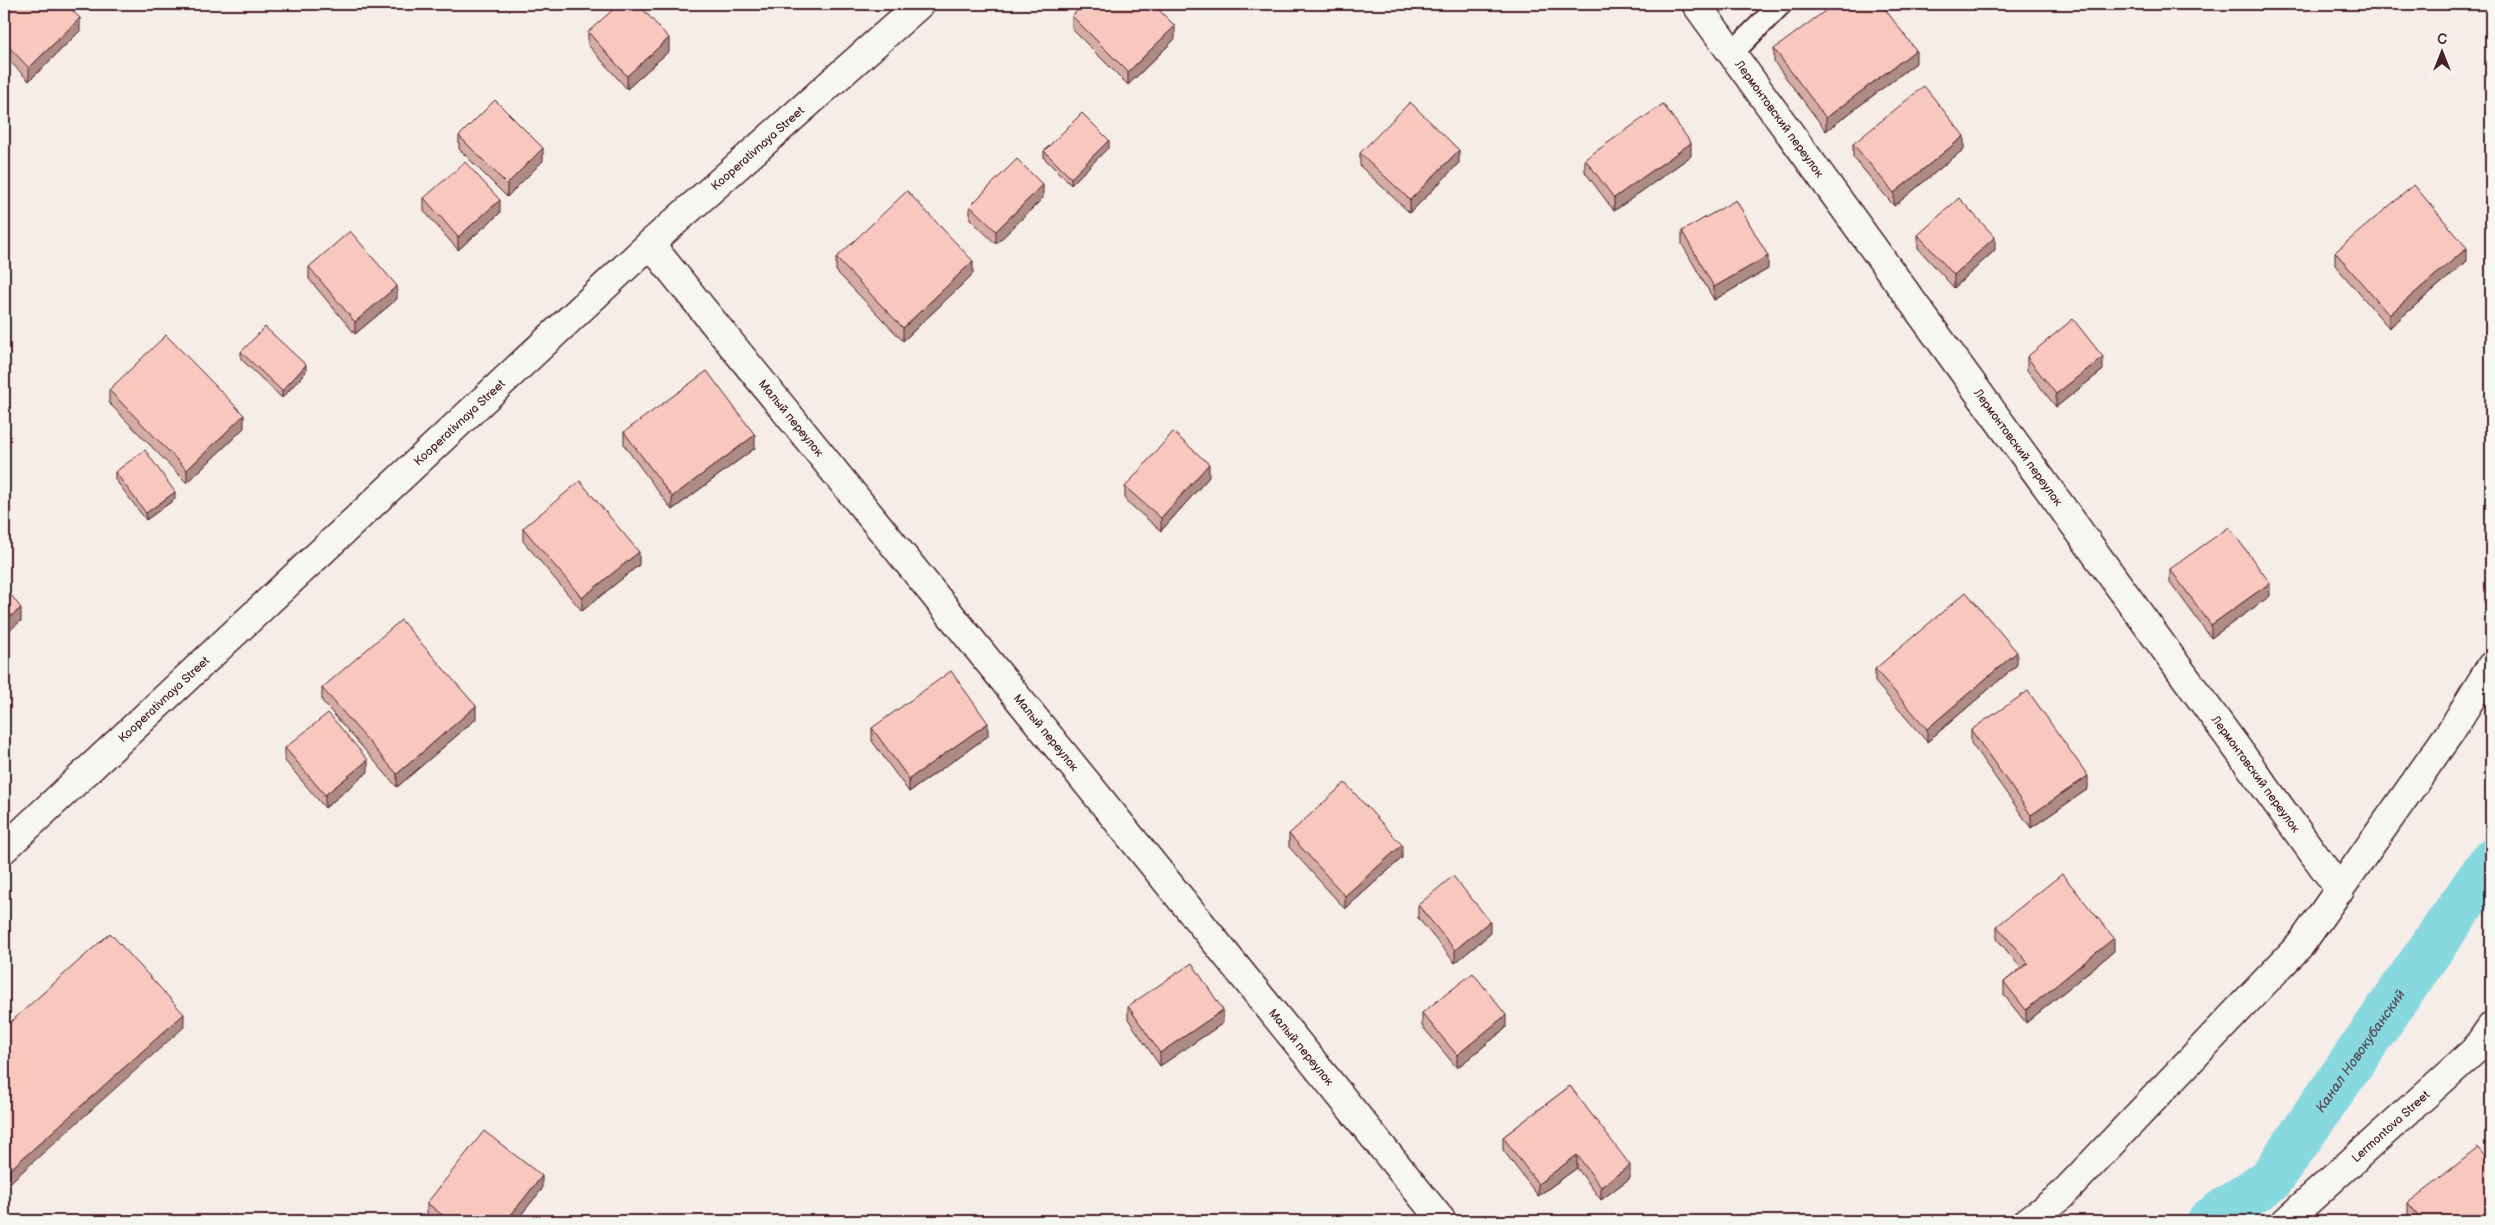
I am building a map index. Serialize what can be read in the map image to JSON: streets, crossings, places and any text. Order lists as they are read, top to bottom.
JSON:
{
  "streets": {
    "street": [
      "Лермонтовский переулок",
      "Kooperativnaya Street",
      "Малый переулок",
      "Lermontova Street"
    ]
  },
  "crossings": [
    ["Kooperativnaya Street", "Малый переулок"]
  ],
  "water": ["Канал Новокубанский"],
  "north": "top"
}
